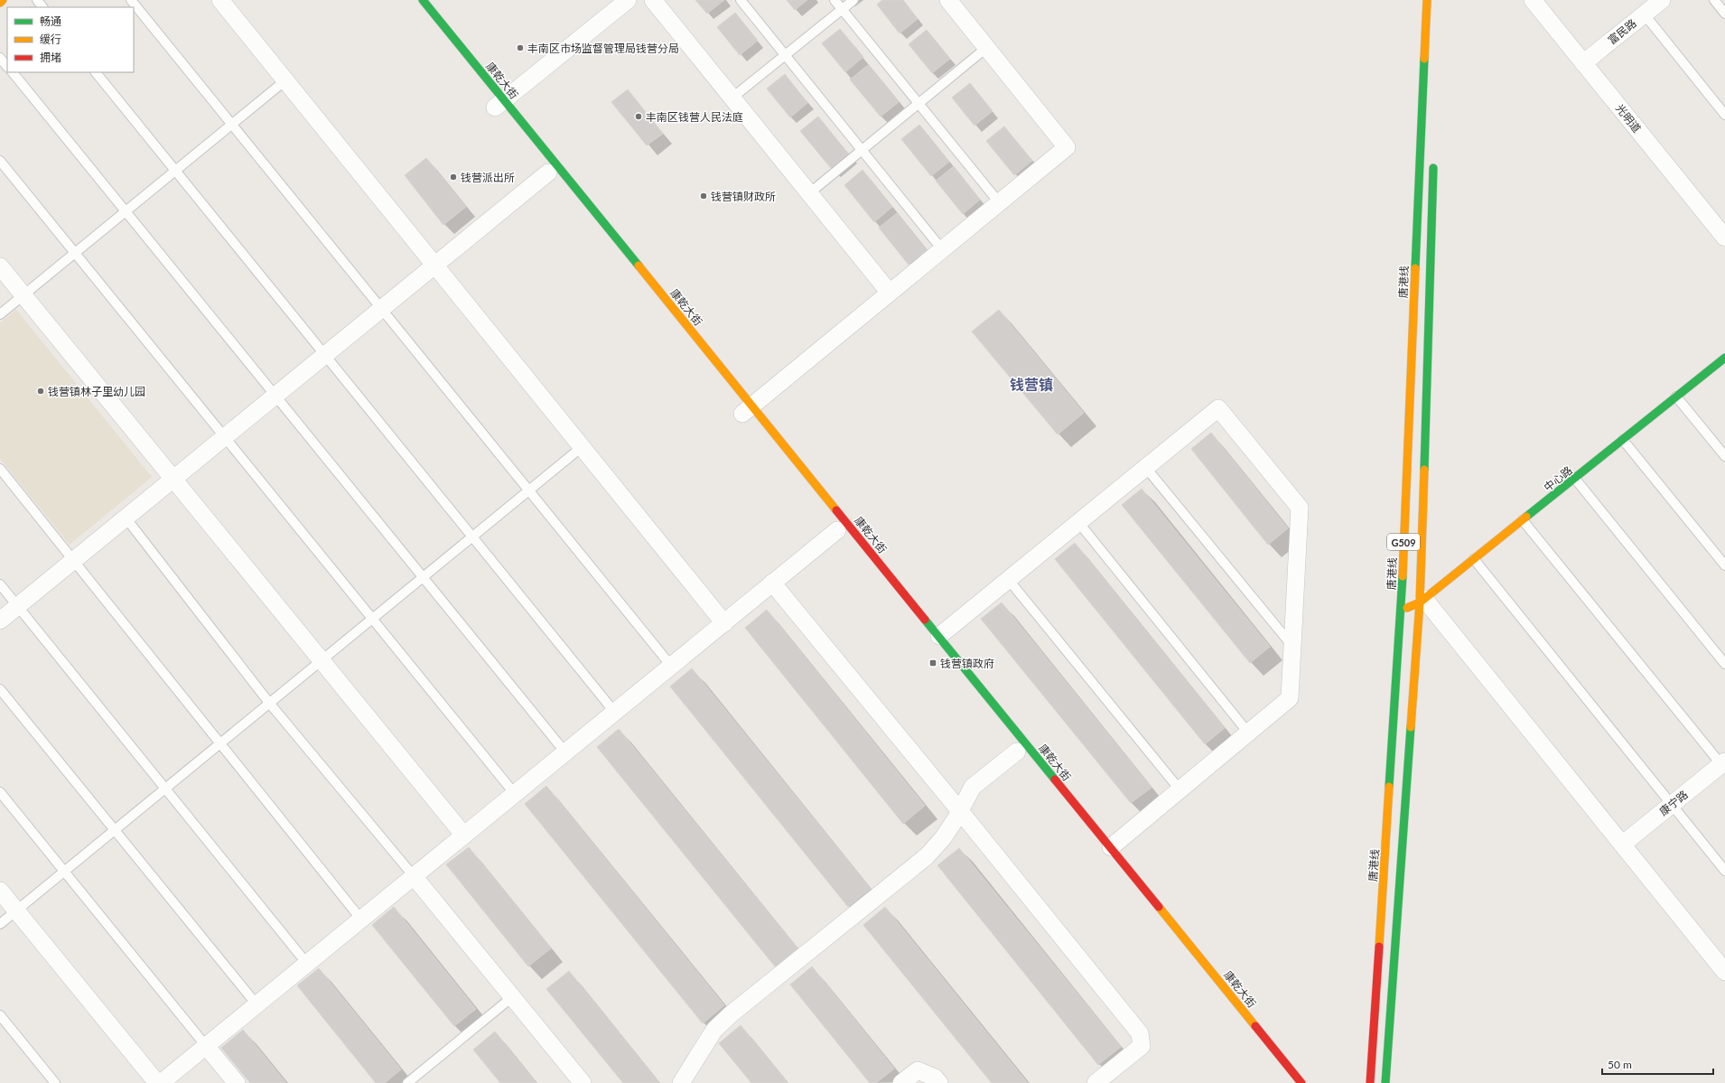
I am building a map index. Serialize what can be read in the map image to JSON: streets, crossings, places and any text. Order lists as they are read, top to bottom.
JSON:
{
  "streets": {
    "main road": [
      "康乾大街",
      "唐港线",
      "中心路",
      "G509"
    ],
    "street": ["富民路", "光明道", "康宁路"]
  },
  "crossings": [
    ["富民路", "光明道"],
    ["唐港线", "中心路"],
    ["中心路", "G509"]
  ],
  "districts": ["钱营镇"],
  "places": {
    "other": [
      "丰南区市场监督管理局钱营分局",
      "丰南区钱营人民法庭",
      "钱营派出所",
      "钱营镇财政所",
      "钱营镇林子里幼儿园"
    ],
    "transit": ["钱营镇政府"]
  },
  "legend": ["畅通", "缓行", "拥堵"],
  "scale_bar": "50 m"
}
